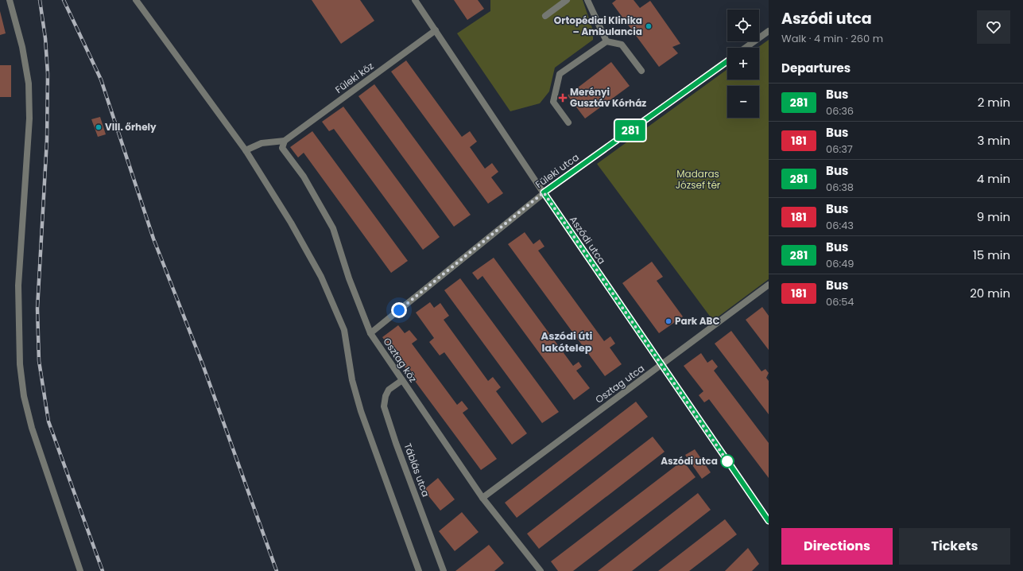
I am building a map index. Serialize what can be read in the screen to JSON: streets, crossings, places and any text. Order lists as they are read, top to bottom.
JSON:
{
  "streets": {
    "street": [
      "Füleki köz",
      "Füleki utca",
      "Aszódi utca",
      "Osztag köz",
      "Osztag utca",
      "Táblás utca"
    ]
  },
  "crossings": [
    ["Füleki köz", "Aszódi utca"],
    ["Füleki köz", "Osztag köz"],
    ["Füleki utca", "Aszódi utca"],
    ["Füleki utca", "Osztag köz"],
    ["Aszódi utca", "Osztag utca"],
    ["Osztag köz", "Osztag utca"],
    ["Osztag köz", "Táblás utca"]
  ],
  "districts": ["Aszódi úti lakótelep"],
  "parks": ["Madaras József tér"],
  "places": {
    "other": [
      "Ortopédiai Klinika – Ambulancia",
      "VIII. őrhely",
      "Park ABC",
      "Aszódi utca"
    ],
    "health": ["Merényi Gusztáv Kórház"]
  },
  "lines": ["bus line 281"],
  "page": {
    "on_map": "281",
    "heading": [
      ["Aszódi utca", "Walk · 4 min · 260 m"],
      "Departures"
    ],
    "map_buttons": ["+", "−"],
    "list": [
      {
        "mark": "281",
        "name": "Bus",
        "note": "06:36",
        "value": "2 min"
      },
      {
        "mark": "181",
        "name": "Bus",
        "note": "06:37",
        "value": "3 min"
      },
      {
        "mark": "281",
        "name": "Bus",
        "note": "06:38",
        "value": "4 min"
      },
      {
        "mark": "181",
        "name": "Bus",
        "note": "06:43",
        "value": "9 min"
      },
      {
        "mark": "281",
        "name": "Bus",
        "note": "06:49",
        "value": "15 min"
      },
      {
        "mark": "181",
        "name": "Bus",
        "note": "06:54",
        "value": "20 min"
      }
    ],
    "buttons": ["Directions", "Tickets"]
  }
}
